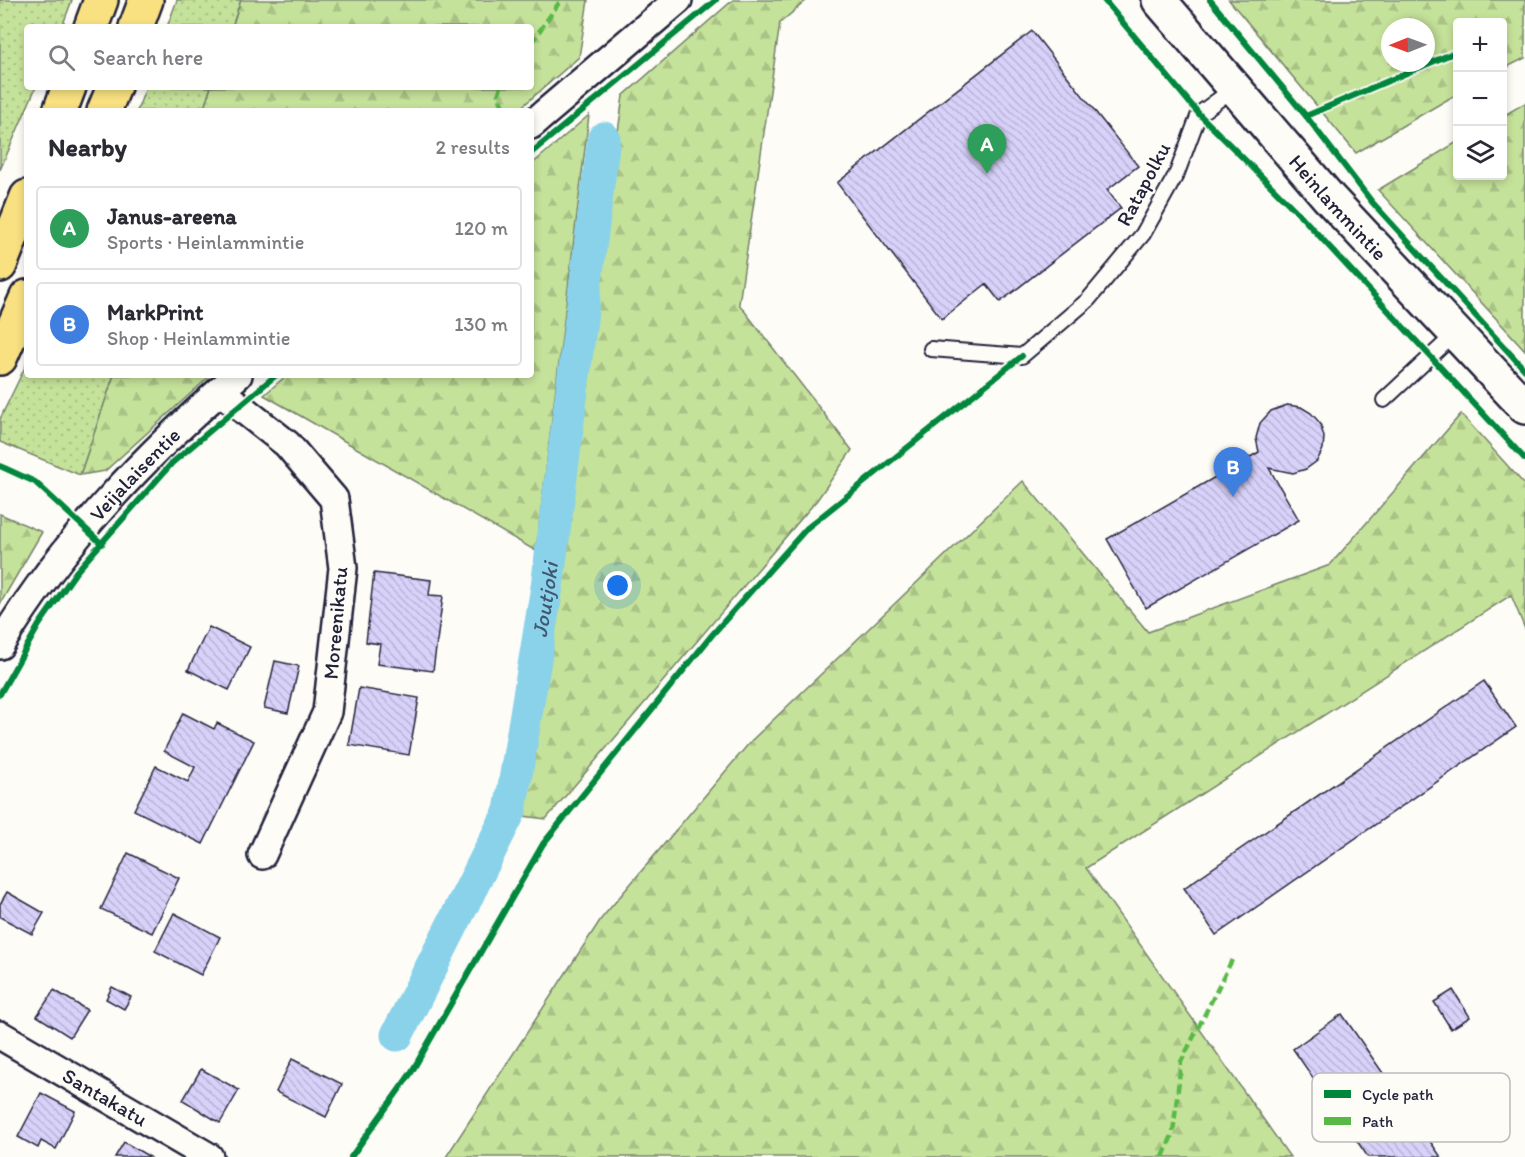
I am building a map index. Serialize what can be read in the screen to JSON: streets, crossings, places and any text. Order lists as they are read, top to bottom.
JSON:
{
  "streets": {
    "street": [
      "Heinlammintie",
      "Veijalaisentie",
      "Moreenikatu",
      "Santakatu"
    ],
    "lane": ["Ratapolku"]
  },
  "crossings": [
    ["Ratapolku", "Heinlammintie"],
    ["Veijalaisentie", "Moreenikatu"]
  ],
  "water": ["Joutjoki"],
  "legend": ["Cycle path", "Path"],
  "north": "left",
  "page": {
    "map_buttons": ["+", "−"],
    "search": "Search here",
    "heading": ["Nearby", "2 results"],
    "pins": ["A", "B"],
    "list": [
      {
        "mark": "A",
        "name": "Janus-areena",
        "note": "Sports · Heinlammintie",
        "value": "120 m"
      },
      {
        "mark": "B",
        "name": "MarkPrint",
        "note": "Shop · Heinlammintie",
        "value": "130 m"
      }
    ]
  }
}
